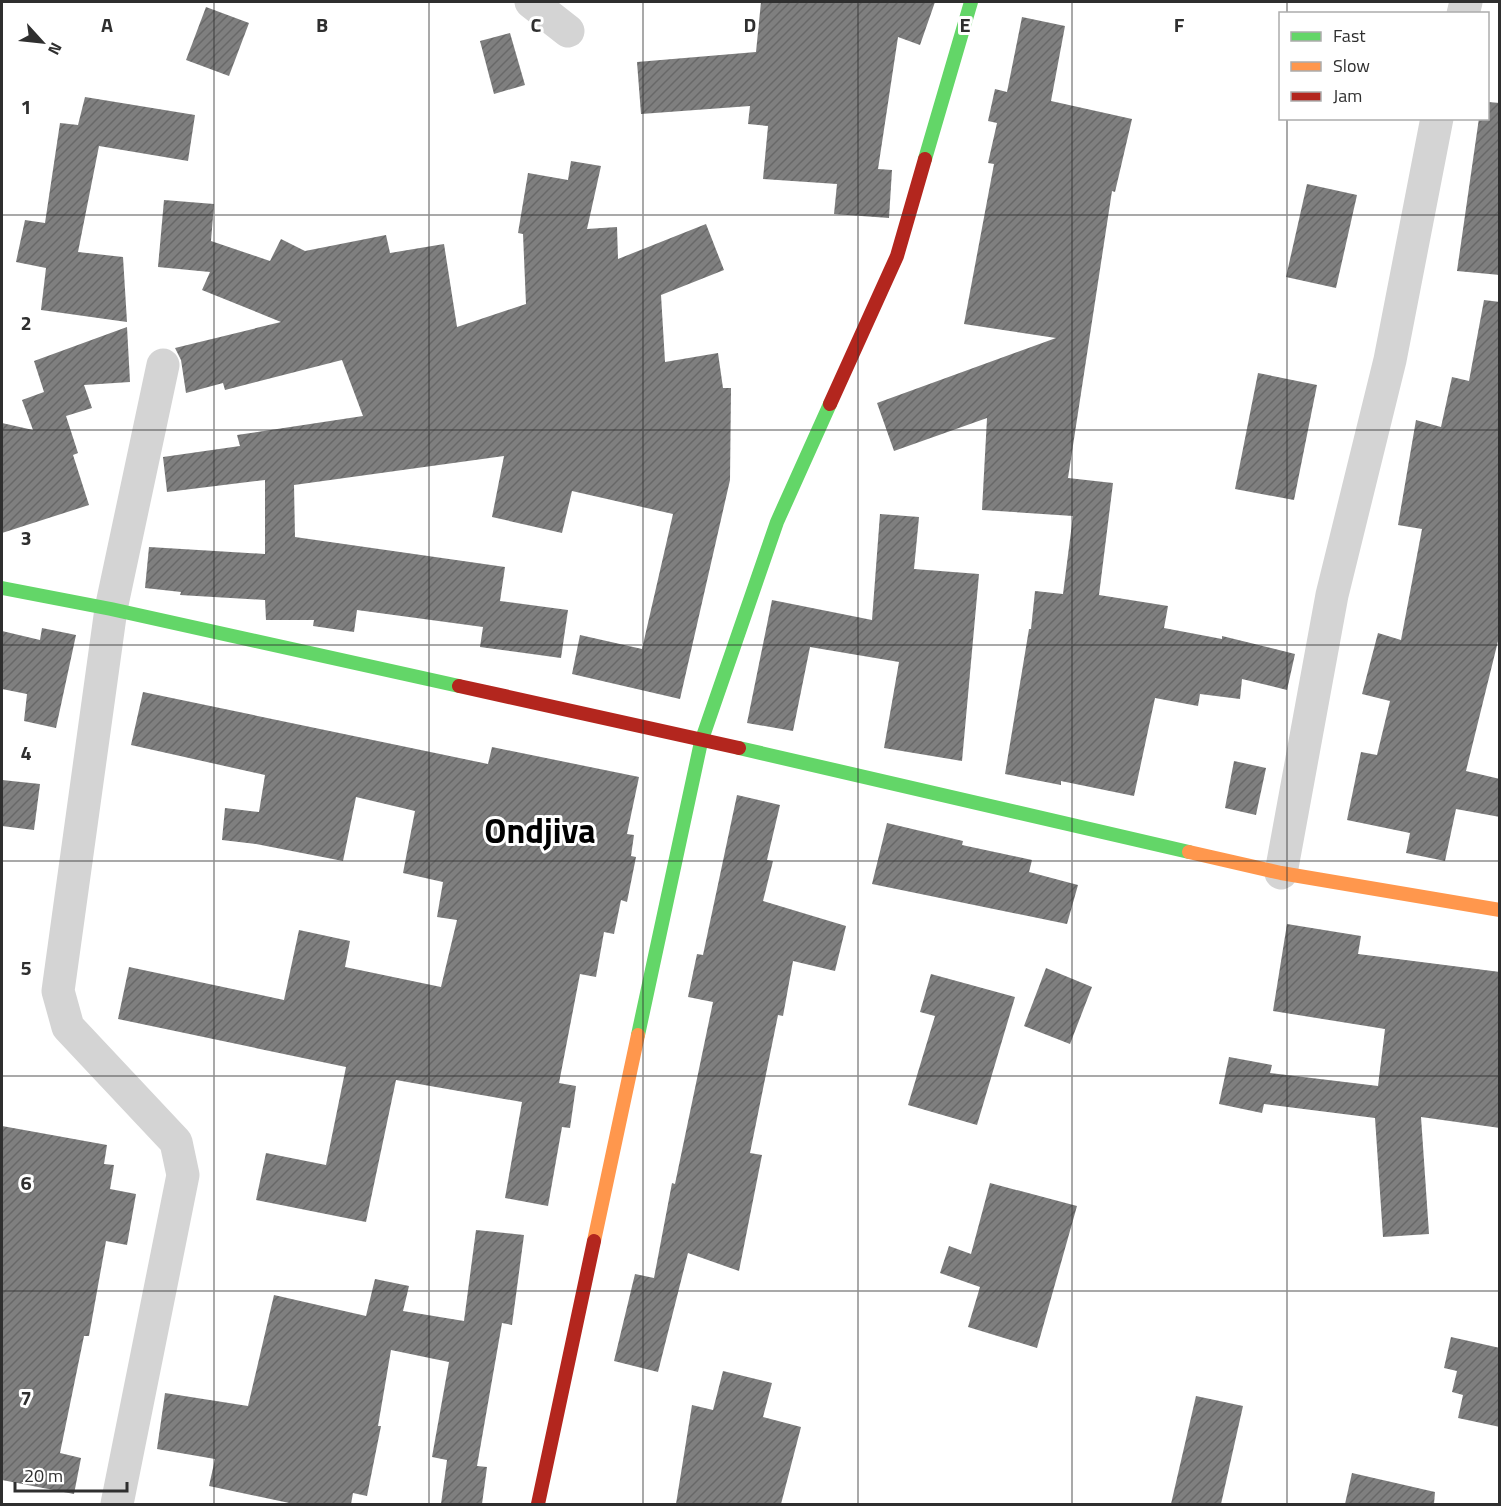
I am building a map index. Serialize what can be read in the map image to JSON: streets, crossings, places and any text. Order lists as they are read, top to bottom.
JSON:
{
  "districts": ["Ondjiva"],
  "legend": ["Fast", "Slow", "Jam"],
  "scale_bar": "20 m",
  "north": "bottom right",
  "grid": {
    "columns": [
      "A",
      "B",
      "C",
      "D",
      "E",
      "F"
    ],
    "rows": [
      "1",
      "2",
      "3",
      "4",
      "5",
      "6",
      "7"
    ]
  }
}
